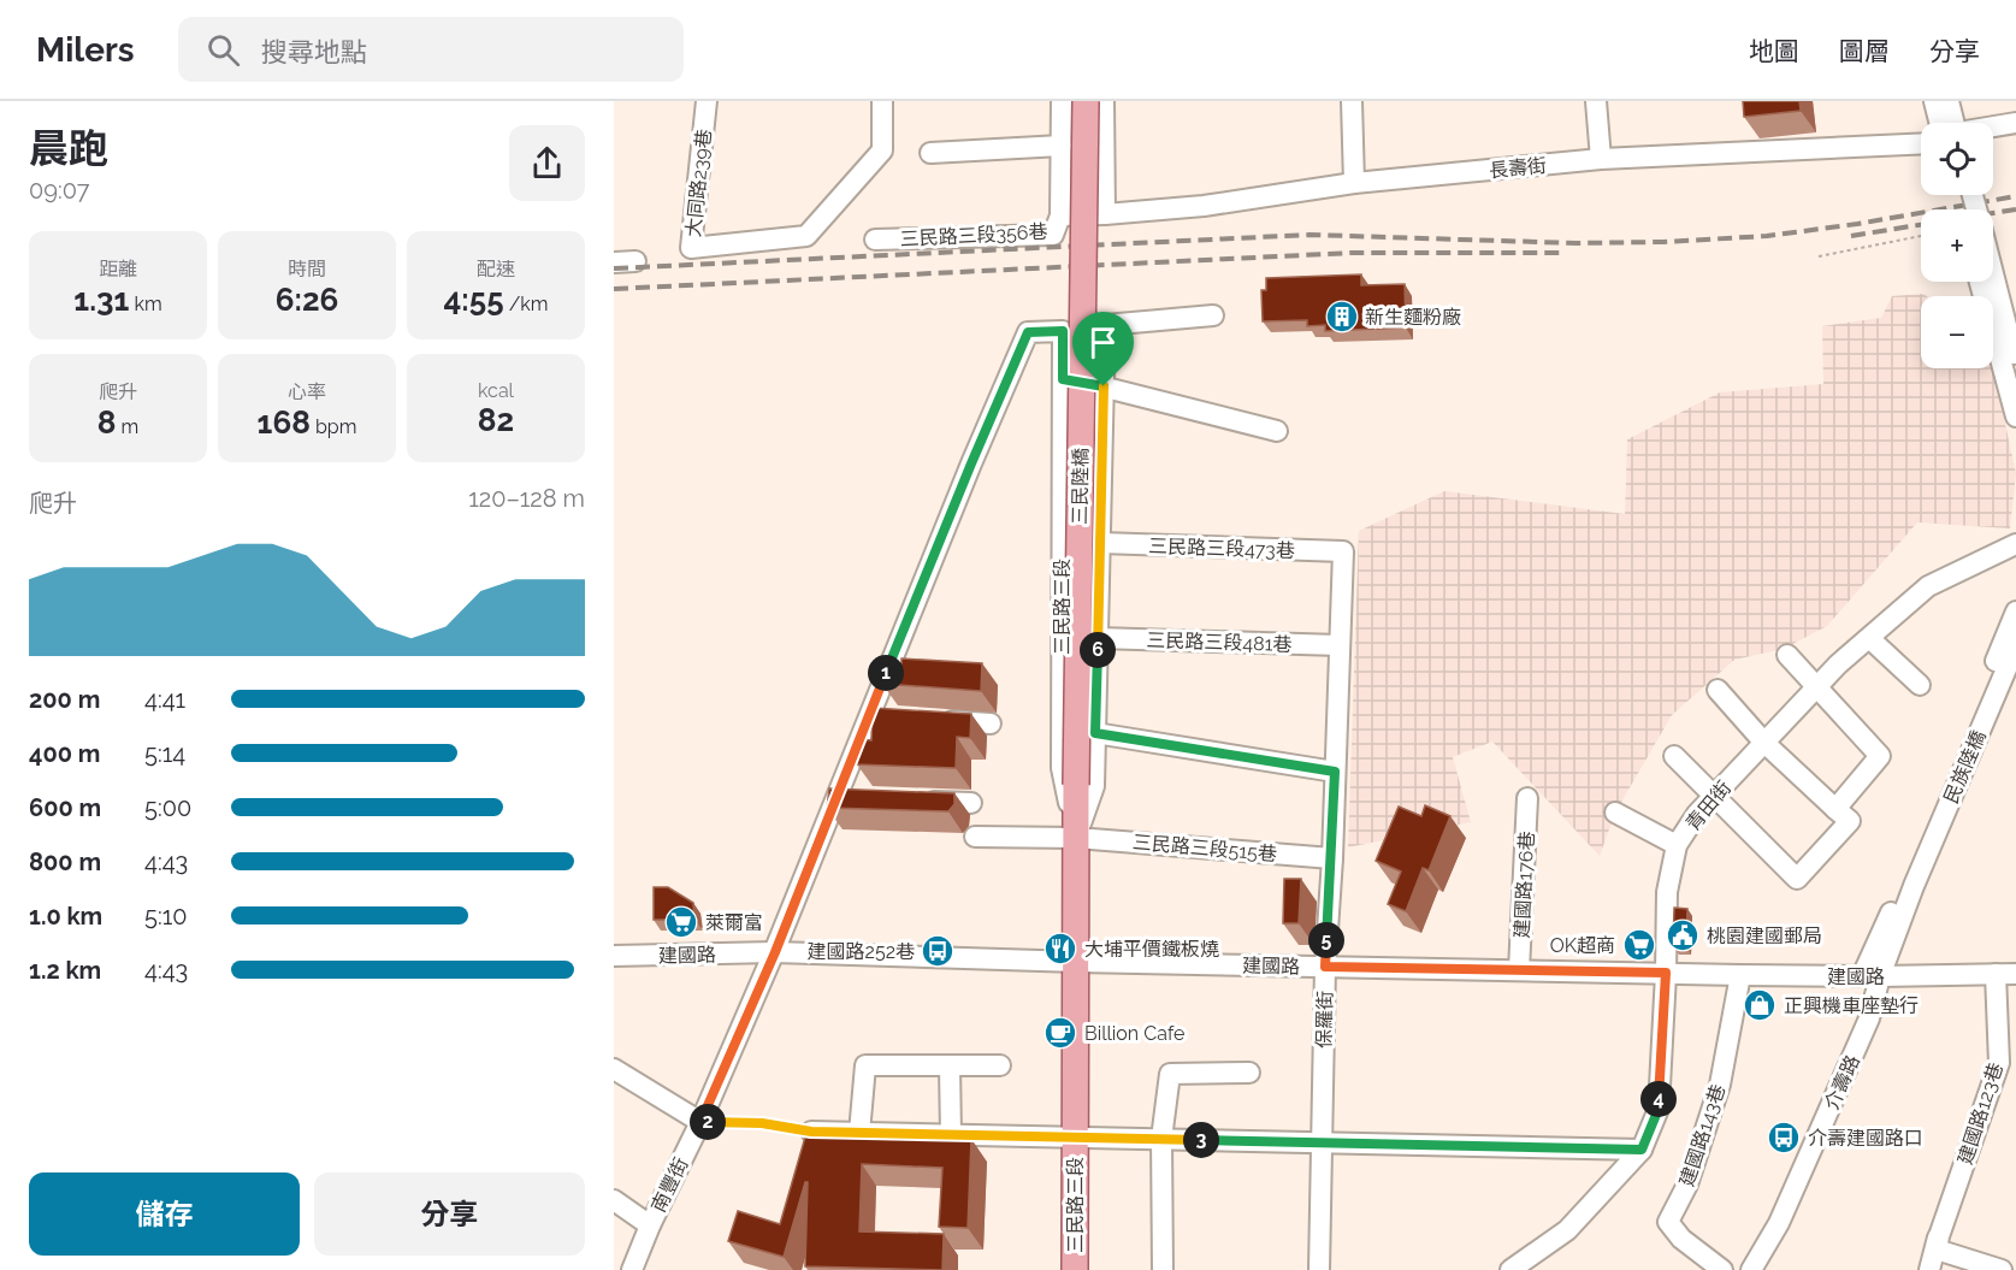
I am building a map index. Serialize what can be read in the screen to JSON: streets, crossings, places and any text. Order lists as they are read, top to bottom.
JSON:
{
  "streets": {
    "main road": ["三民陸橋", "三民路三段"],
    "street": [
      "長壽街",
      "大同路239巷",
      "三民路三段356巷",
      "三民路三段473巷",
      "三民路三段481巷",
      "民族陸橋",
      "青田街",
      "三民路三段515巷",
      "建國路176巷",
      "建國路",
      "保羅街",
      "介壽路",
      "建國路123巷",
      "建國路143巷",
      "南豐街"
    ]
  },
  "crossings": [
    ["三民陸橋", "三民路三段"],
    ["三民路三段473巷", "三民路三段"],
    ["三民路三段473巷", "保羅街"],
    ["三民路三段", "三民路三段481巷"],
    ["三民路三段", "三民路三段515巷"],
    ["三民路三段", "建國路"],
    ["三民路三段", "南豐街"],
    ["三民路三段481巷", "保羅街"],
    ["民族陸橋", "介壽路"],
    ["青田街", "建國路"],
    ["三民路三段515巷", "保羅街"],
    ["建國路176巷", "建國路"],
    ["建國路", "保羅街"],
    ["建國路", "介壽路"],
    ["建國路", "建國路123巷"],
    ["建國路", "建國路143巷"],
    ["建國路", "南豐街"]
  ],
  "places": {
    "building": ["新生麵粉廠"],
    "supermarket": ["萊爾富", "OK超商"],
    "public building": ["桃園建國郵局"],
    "restaurant": ["大埔平價鐵板燒"],
    "bus stop": ["建國路252巷", "介壽建國路口"],
    "shop": ["正興機車座墊行"],
    "cafe": ["Billion Cafe"]
  },
  "page": {
    "header": "Milers",
    "search": "搜尋地點",
    "nav": ["地圖", "圖層", "分享"],
    "heading": ["晨跑", "09:07"],
    "map_buttons": ["+", "−"],
    "stats": [
      ["距離", "1.31 km"],
      ["時間", "6:26"],
      ["配速", "4:55 /km"],
      ["爬升", "8 m"],
      ["心率", "168 bpm"],
      ["kcal", "82"]
    ],
    "chart": ["爬升", "120–128 m"],
    "pins": [
      "6",
      "1",
      "5",
      "4",
      "2",
      "3"
    ],
    "list": [
      {
        "name": "200 m",
        "note": "4:41"
      },
      {
        "name": "400 m",
        "note": "5:14"
      },
      {
        "name": "600 m",
        "note": "5:00"
      },
      {
        "name": "800 m",
        "note": "4:43"
      },
      {
        "name": "1.0 km",
        "note": "5:10"
      },
      {
        "name": "1.2 km",
        "note": "4:43"
      }
    ],
    "buttons": ["儲存", "分享"]
  }
}
